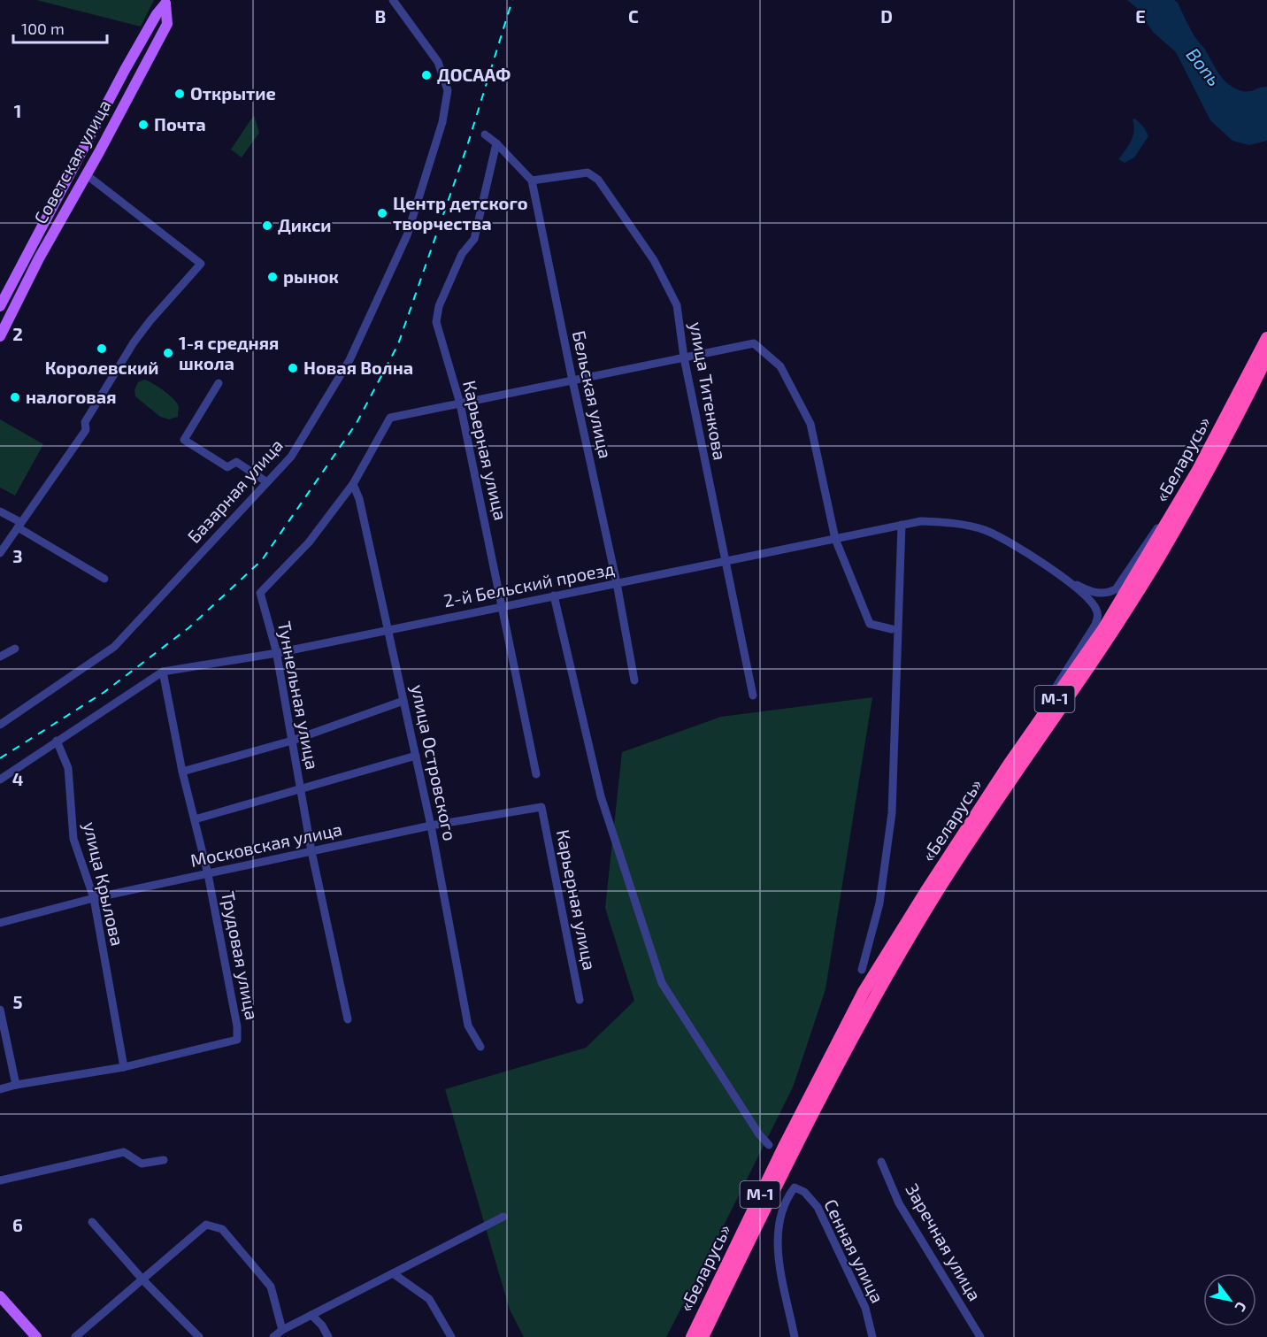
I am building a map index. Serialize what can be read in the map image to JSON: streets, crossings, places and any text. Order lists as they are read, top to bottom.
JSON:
{
  "streets": {
    "highway": ["«Беларусь»", "М-1"],
    "main road": ["Советская улица"],
    "street": [
      "улица Титенкова",
      "Бельская улица",
      "Карьерная улица",
      "Базарная улица",
      "2-й Бельский проезд",
      "Туннельная улица",
      "улица Островского",
      "Московская улица",
      "улица Крылова",
      "Трудовая улица",
      "Заречная улица",
      "Сенная улица"
    ]
  },
  "crossings": [
    ["улица Титенкова", "Бельская улица"],
    ["улица Титенкова", "2-й Бельский проезд"],
    ["Бельская улица", "2-й Бельский проезд"],
    ["Карьерная улица", "2-й Бельский проезд"],
    ["Карьерная улица", "Туннельная улица"],
    ["Карьерная улица", "Московская улица"],
    ["2-й Бельский проезд", "Туннельная улица"],
    ["2-й Бельский проезд", "улица Островского"],
    ["2-й Бельский проезд", "Трудовая улица"],
    ["Туннельная улица", "улица Островского"],
    ["Туннельная улица", "Московская улица"],
    ["улица Островского", "Московская улица"],
    ["Московская улица", "улица Крылова"],
    ["Московская улица", "Трудовая улица"],
    ["улица Крылова", "Трудовая улица"]
  ],
  "water": ["Вопь"],
  "places": [
    "ДОСААФ",
    "Открытие",
    "Почта",
    "Центр детского творчества",
    "Дикси",
    "рынок",
    "Королевский",
    "1-я средняя школа",
    "Новая Волна",
    "налоговая"
  ],
  "scale_bar": "100 m",
  "north": "bottom right",
  "grid": {
    "columns": [
      "B",
      "C",
      "D",
      "E"
    ],
    "rows": [
      "1",
      "2",
      "3",
      "4",
      "5",
      "6"
    ]
  }
}
